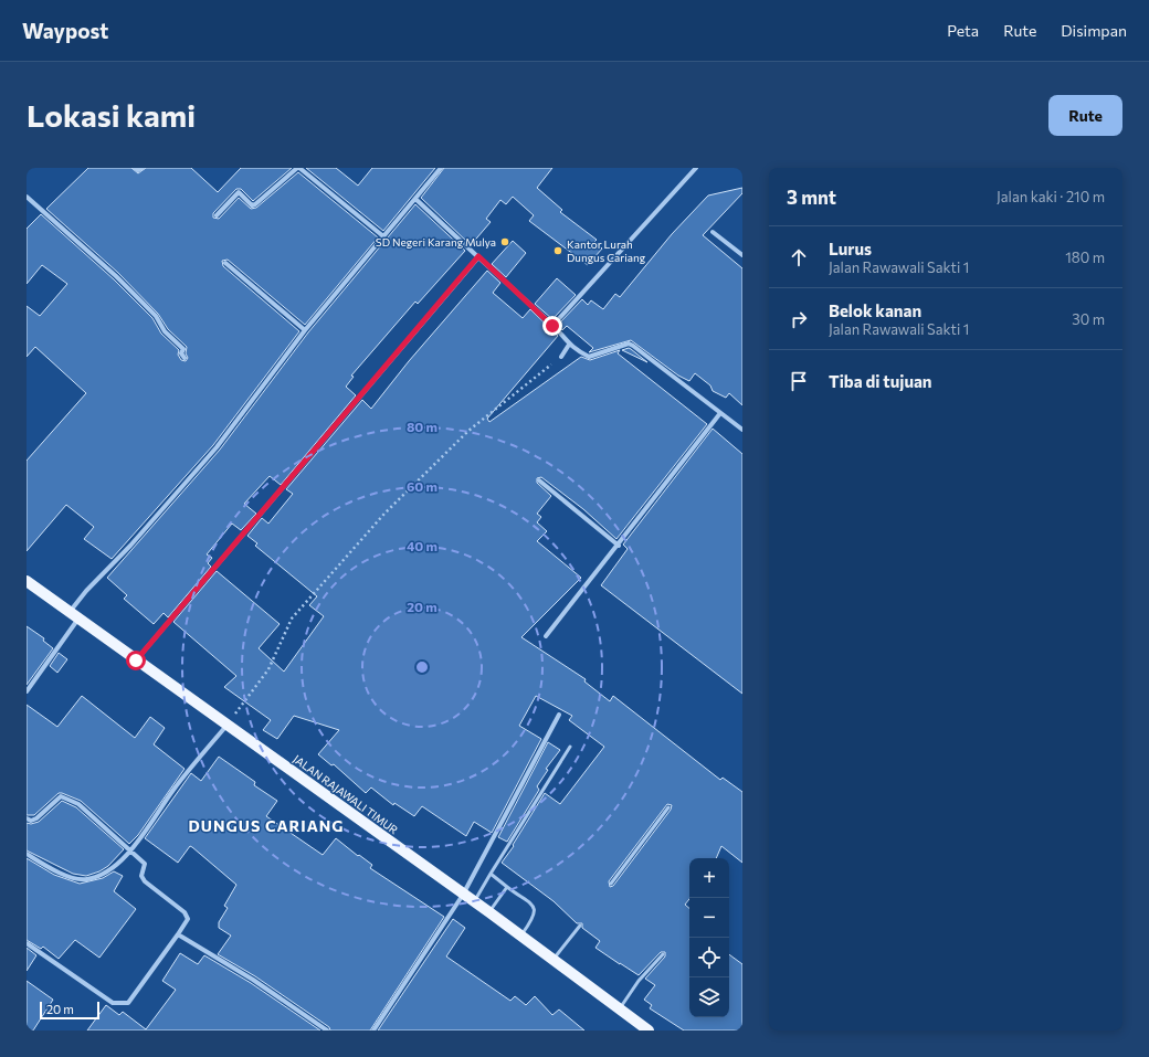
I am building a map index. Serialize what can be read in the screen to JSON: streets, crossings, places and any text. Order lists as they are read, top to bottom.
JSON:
{
  "streets": {
    "main road": ["JALAN RAJAWALI TIMUR"]
  },
  "districts": ["DUNGUS CARIANG"],
  "places": ["SD Negeri Karang Mulya", "Kantor Lurah Dungus Cariang"],
  "scale_bar": "20 m",
  "page": {
    "header": "Waypost",
    "nav": ["Peta", "Rute", "Disimpan"],
    "buttons": "Rute",
    "title": "Lokasi kami",
    "heading": ["3 mnt", "Jalan kaki · 210 m"],
    "list": [
      ["Lurus", "Jalan Rawawali Sakti 1", "180 m"],
      ["Belok kanan", "Jalan Rawawali Sakti 1", "30 m"],
      "Tiba di tujuan"
    ],
    "map_buttons": ["+", "−"],
    "scale": "20 m"
  },
  "rings": [
    "80 m",
    "60 m",
    "40 m",
    "20 m"
  ]
}
